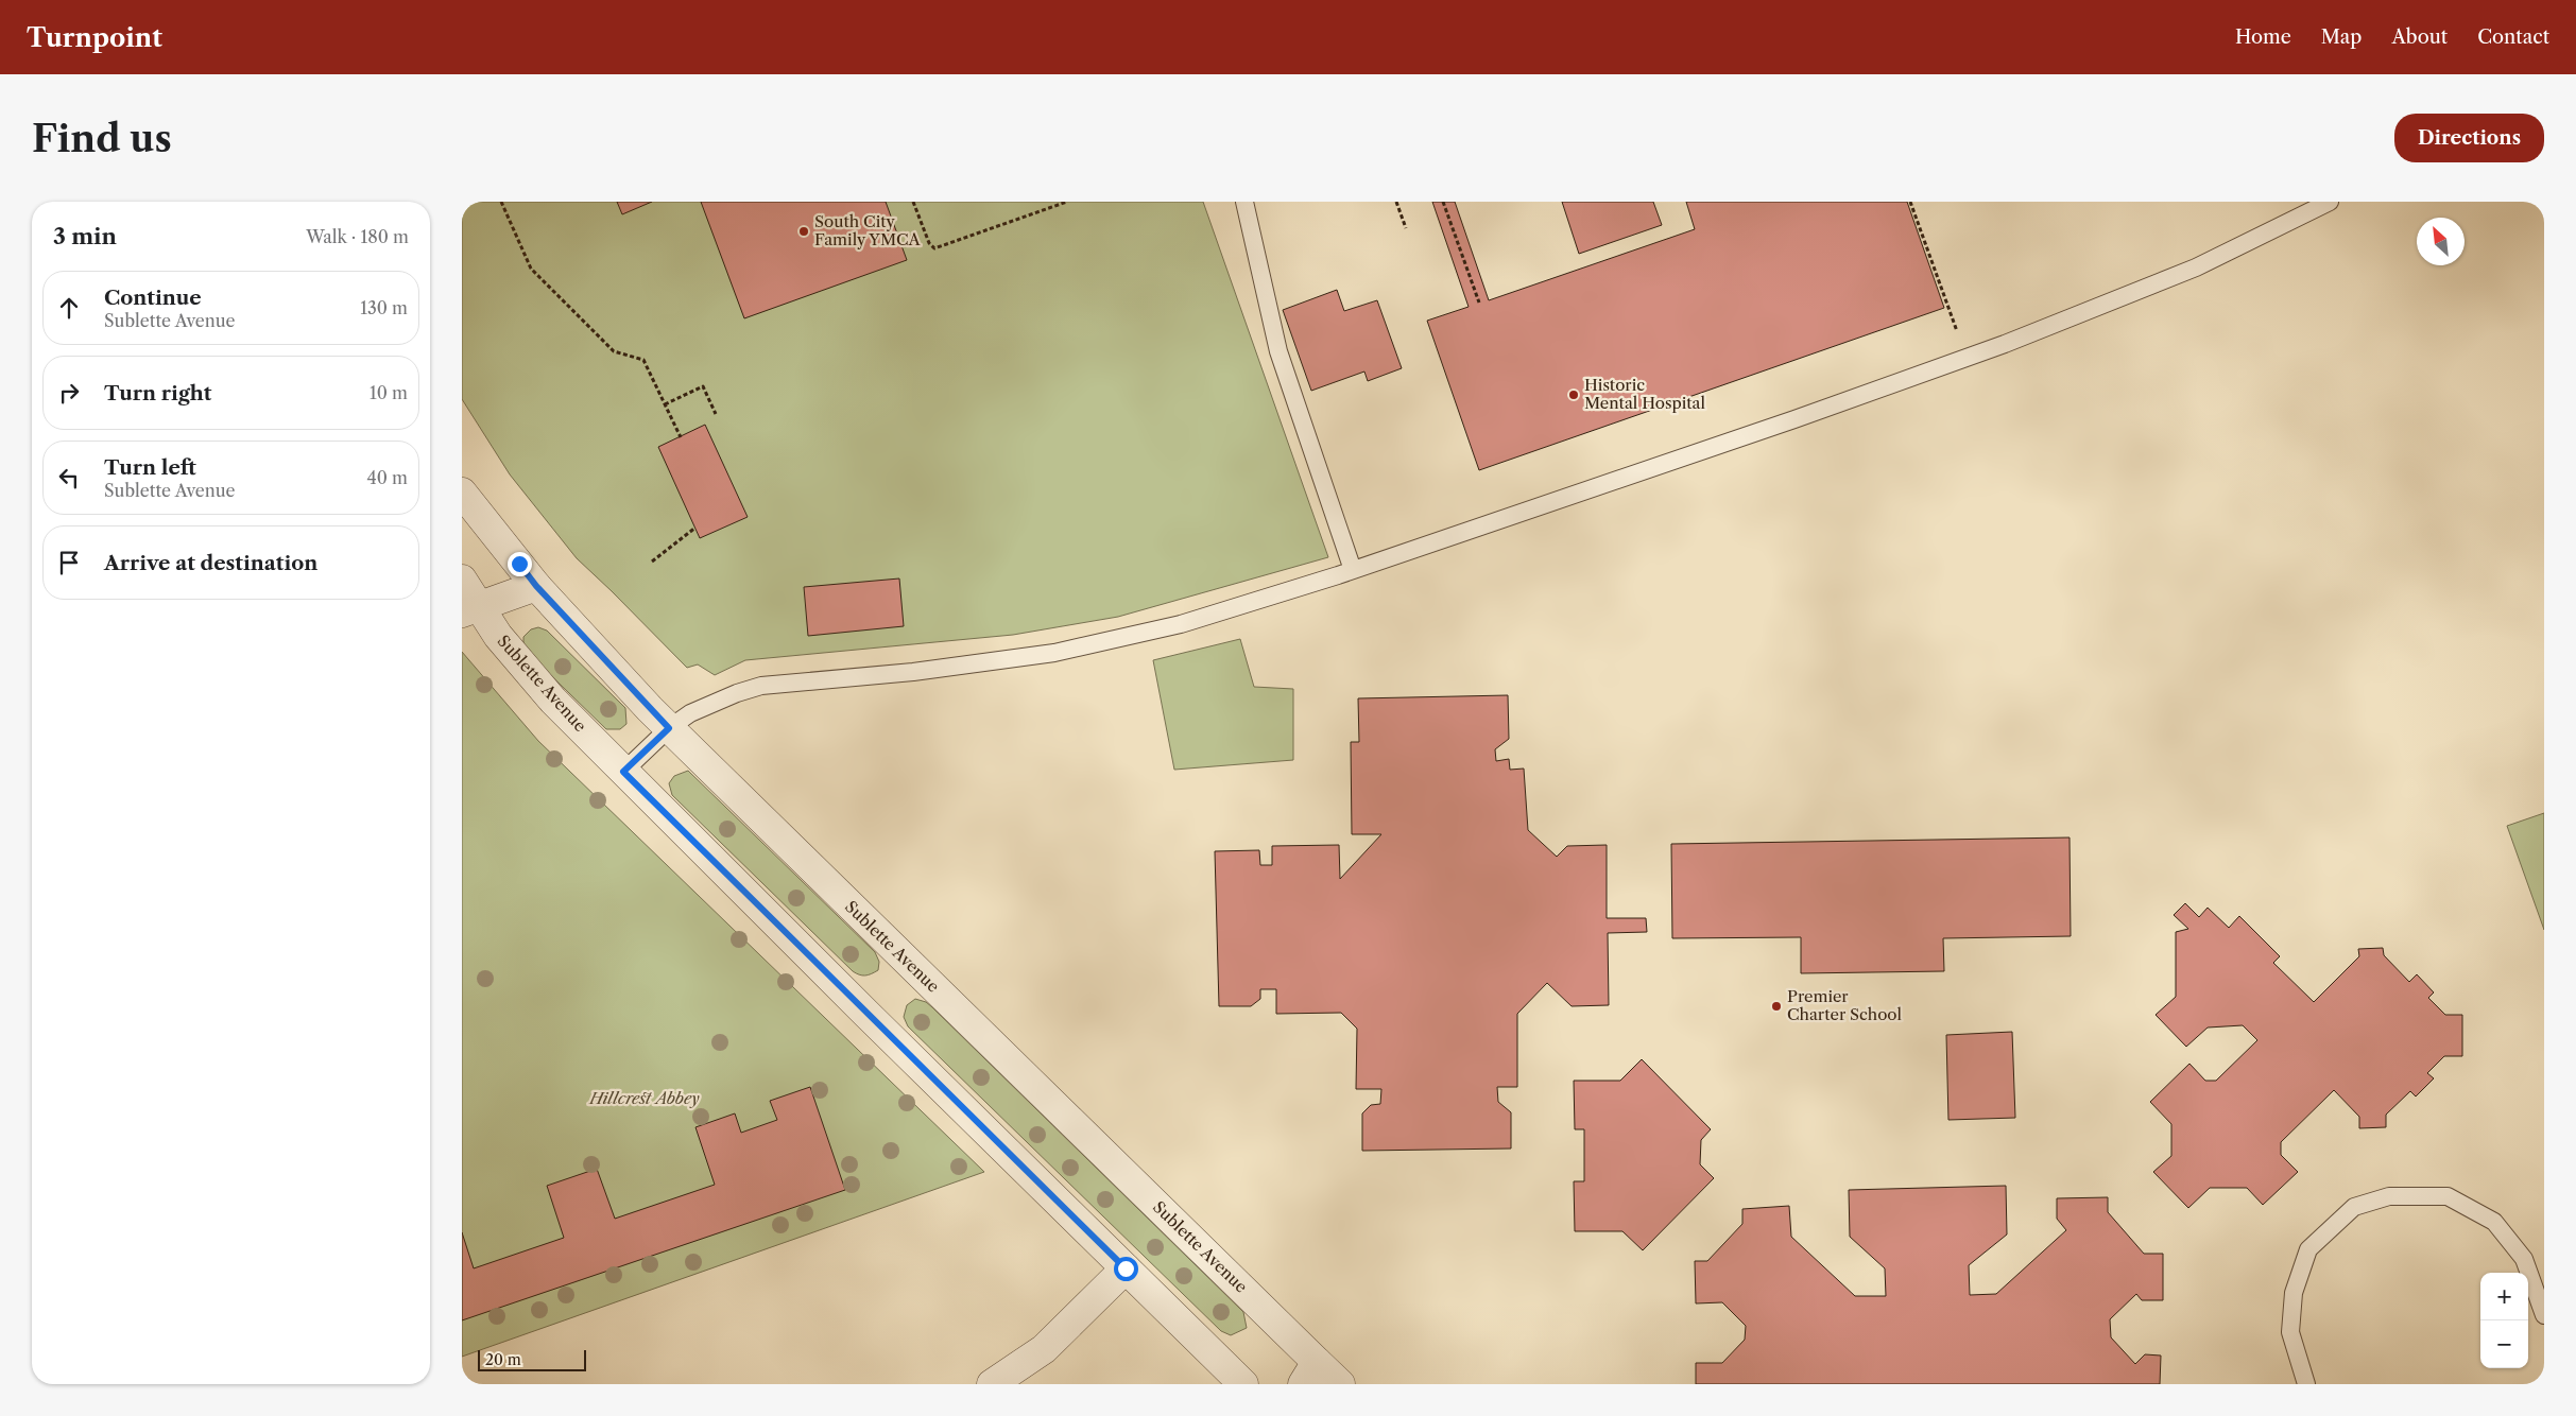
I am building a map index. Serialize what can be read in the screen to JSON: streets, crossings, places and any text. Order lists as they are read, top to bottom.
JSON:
{
  "streets": {
    "street": ["Sublette Avenue"]
  },
  "parks": ["Hillcrest Abbey"],
  "places": ["South City Family YMCA", "Historic Mental Hospital", "Premier Charter School"],
  "scale_bar": "20 m",
  "north": "top left",
  "page": {
    "header": "Turnpoint",
    "nav": [
      "Home",
      "Map",
      "About",
      "Contact"
    ],
    "buttons": "Directions",
    "title": "Find us",
    "heading": ["3 min", "Walk · 180 m"],
    "list": [
      ["Continue", "Sublette Avenue", "130 m"],
      ["Turn right", "10 m"],
      ["Turn left", "Sublette Avenue", "40 m"],
      "Arrive at destination"
    ],
    "map_buttons": ["+", "−"],
    "scale": "20 m"
  }
}
